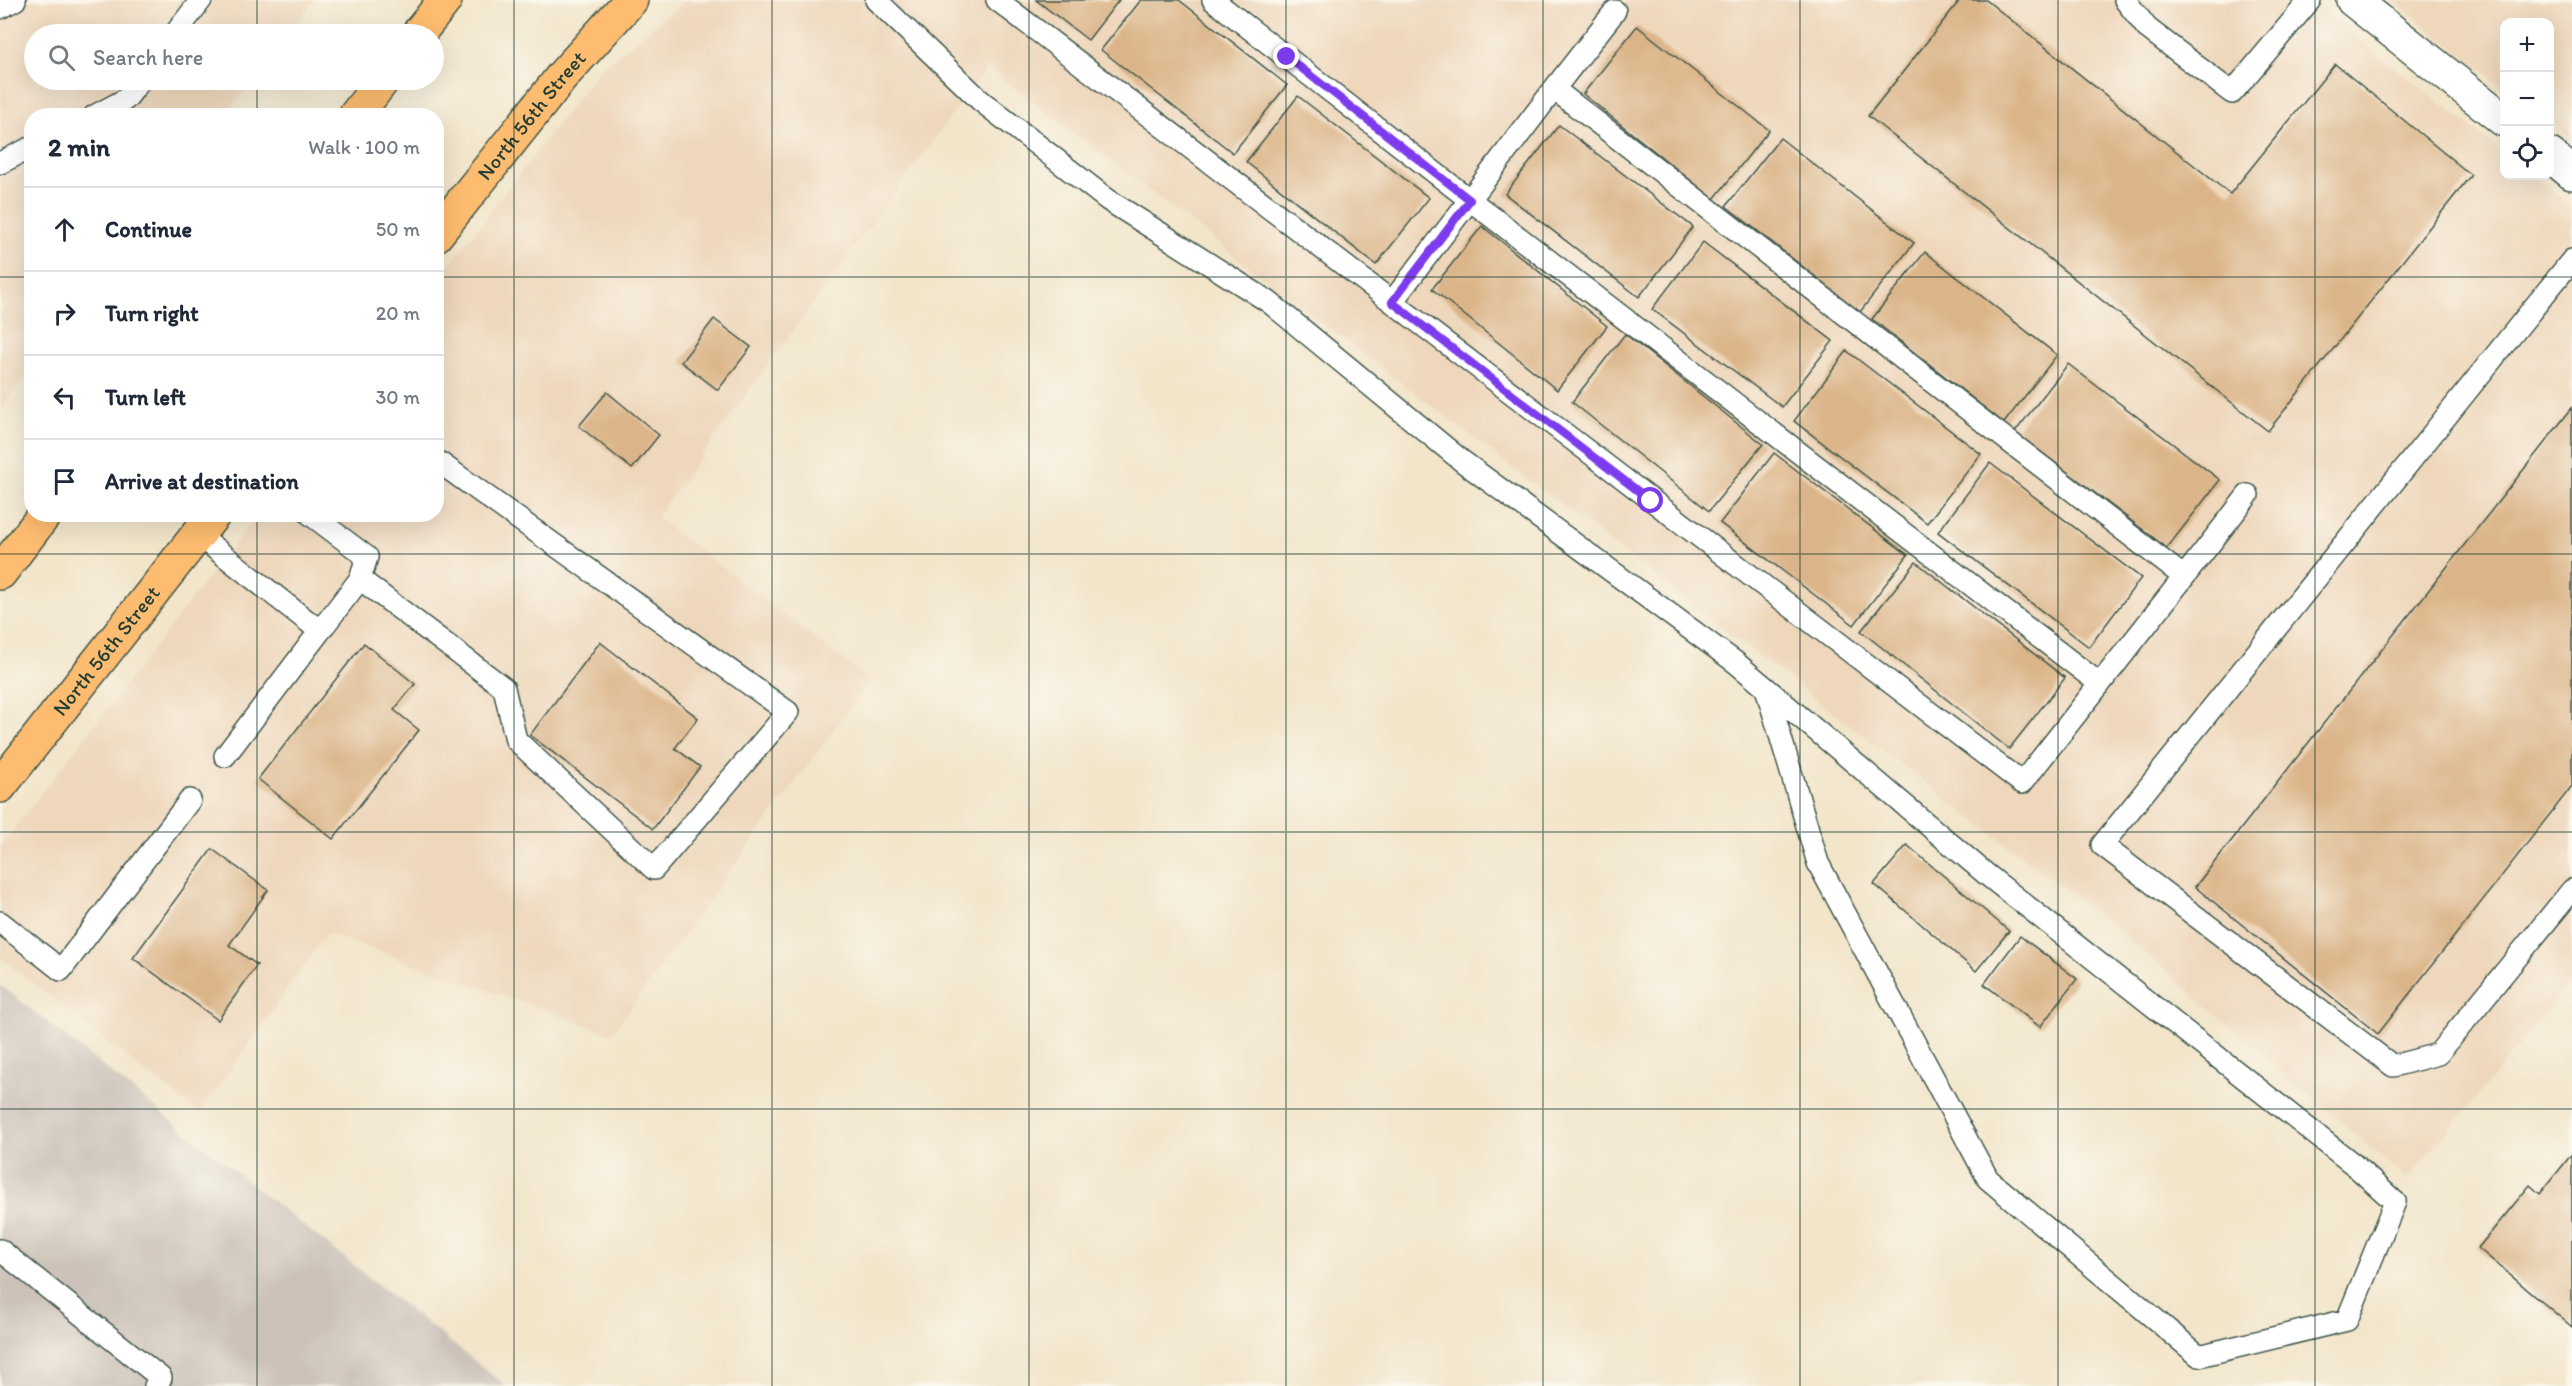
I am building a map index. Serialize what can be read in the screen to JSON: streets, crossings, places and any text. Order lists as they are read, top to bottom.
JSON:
{
  "streets": {
    "main road": ["North 56th Street"]
  },
  "page": {
    "map_buttons": ["+", "−"],
    "search": "Search here",
    "heading": ["2 min", "Walk · 100 m"],
    "list": [
      ["Continue", "50 m"],
      ["Turn right", "20 m"],
      ["Turn left", "30 m"],
      "Arrive at destination"
    ]
  }
}
